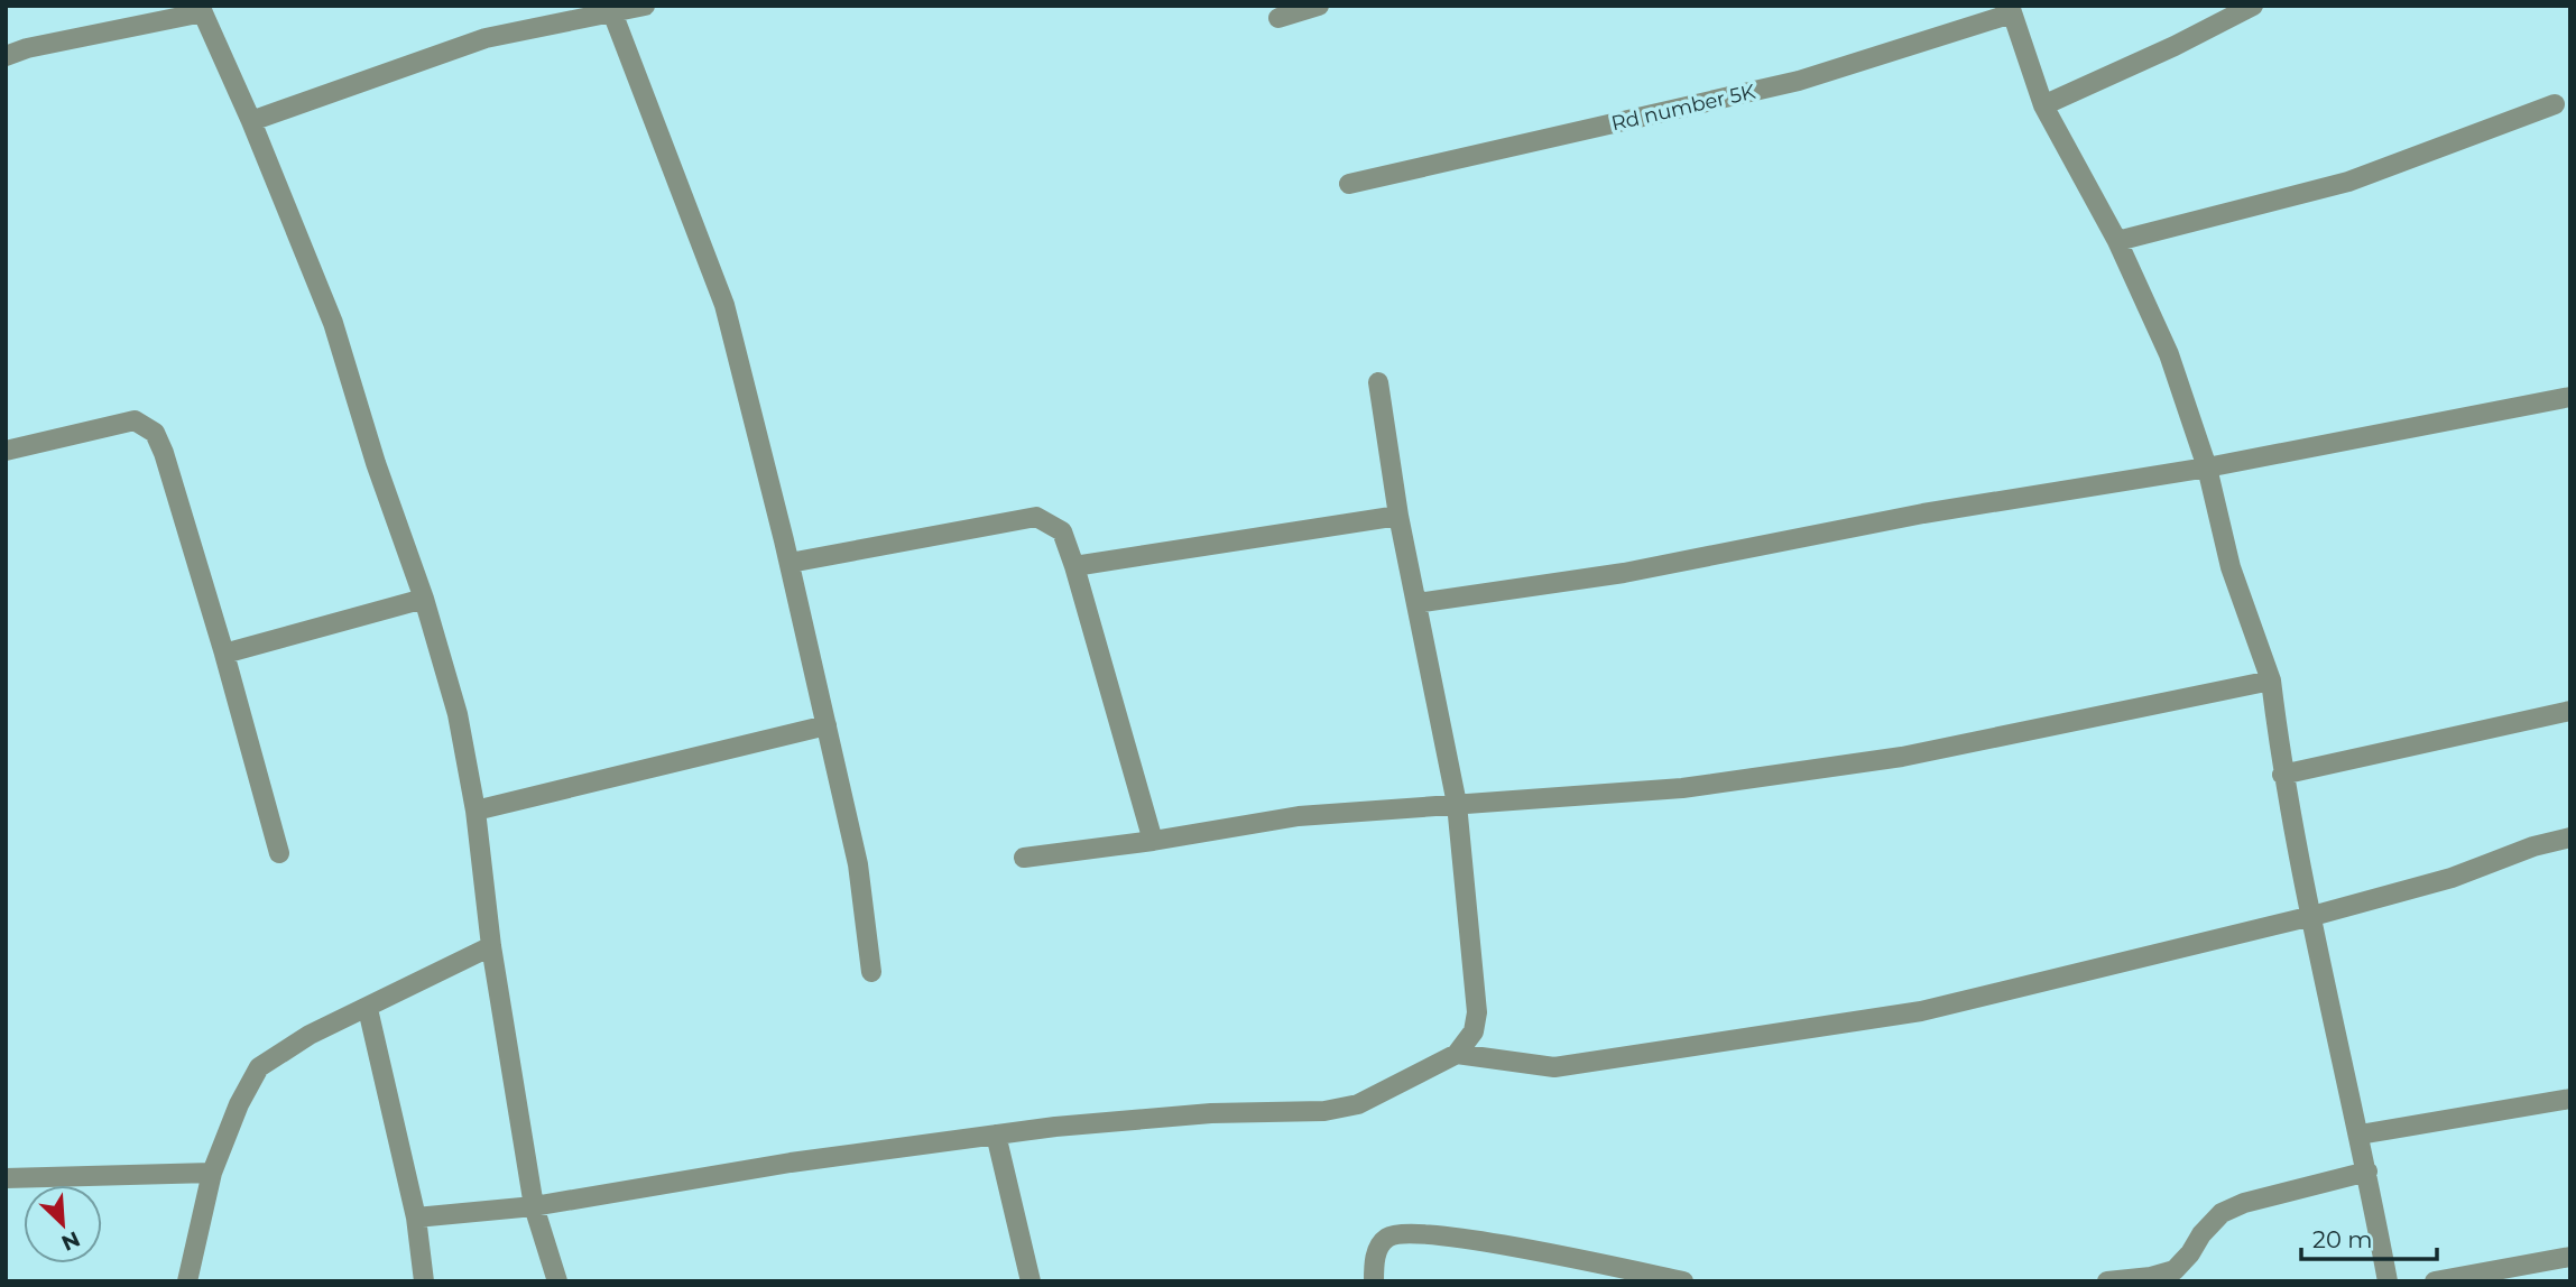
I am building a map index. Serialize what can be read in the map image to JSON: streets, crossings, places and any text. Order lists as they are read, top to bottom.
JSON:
{
  "streets": {
    "street": ["Rd number 5K"]
  },
  "scale_bar": "20 m",
  "north": "bottom right"
}
